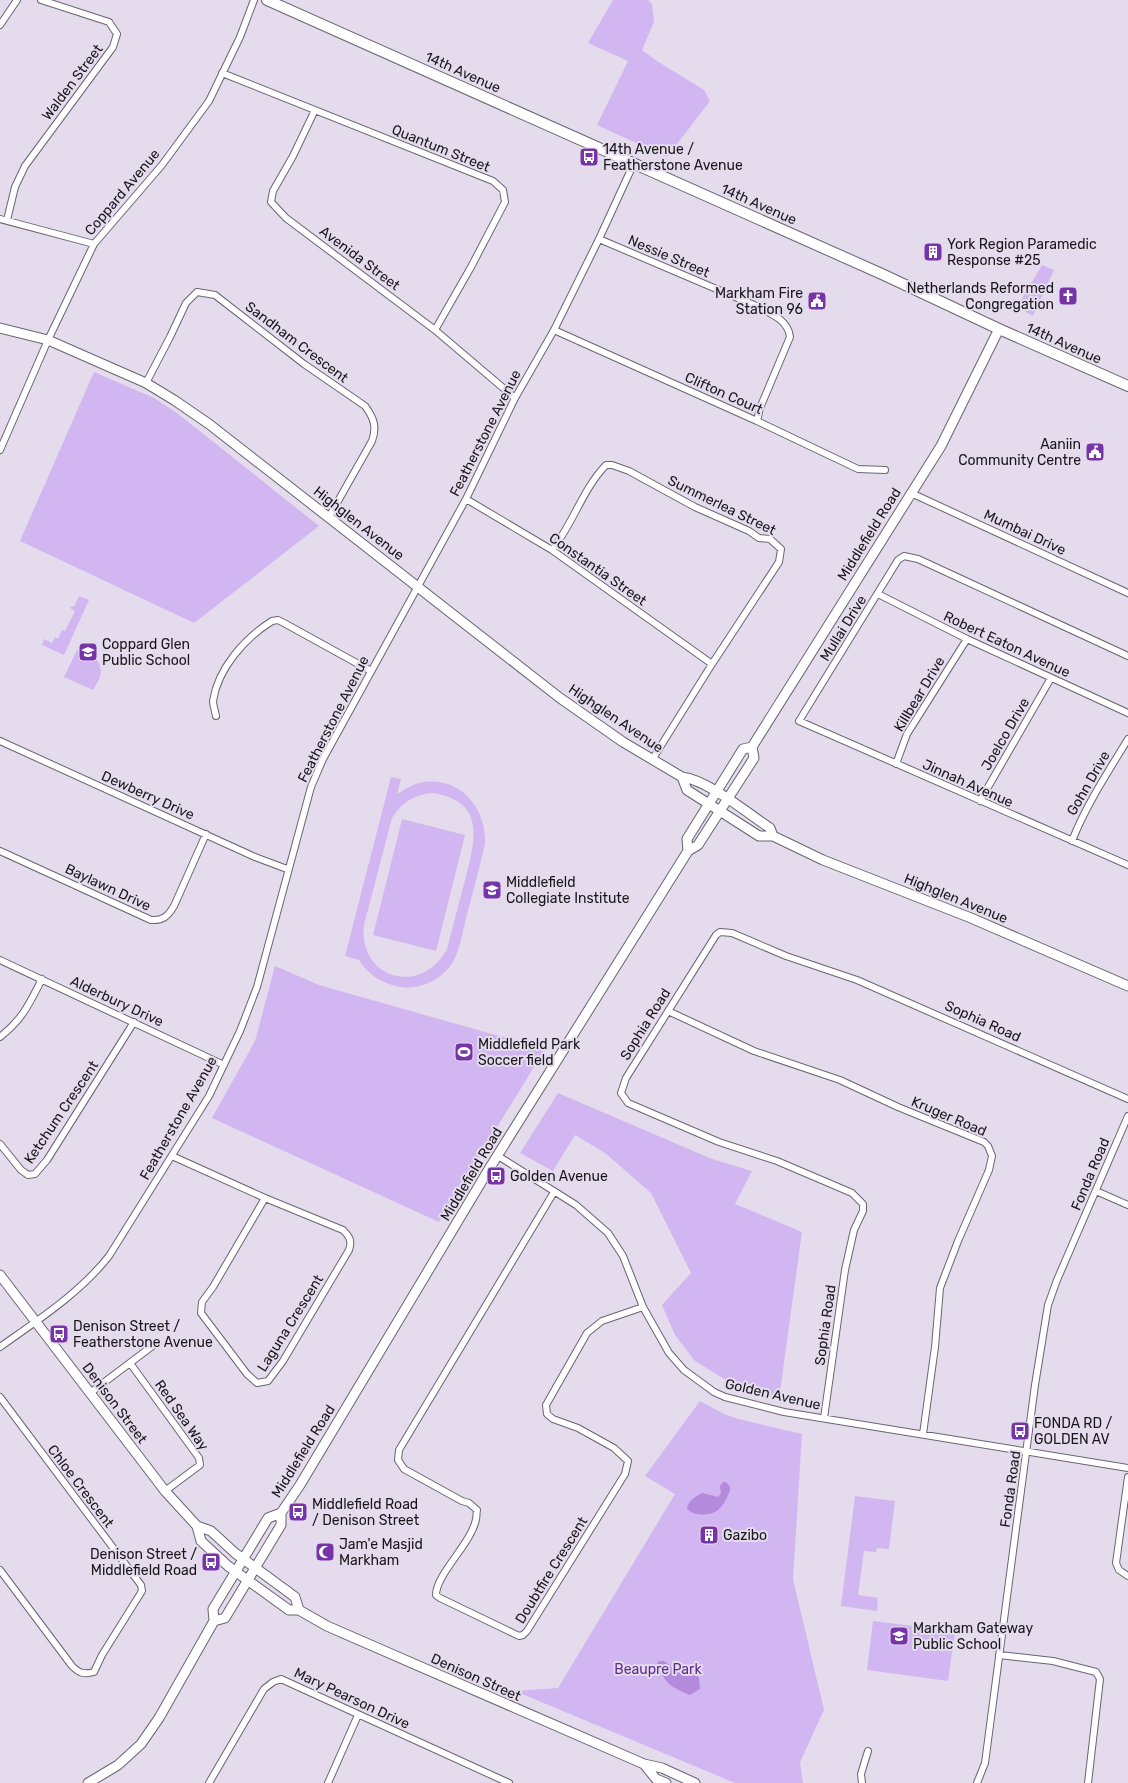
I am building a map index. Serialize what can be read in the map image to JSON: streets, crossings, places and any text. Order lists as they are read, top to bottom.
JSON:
{
  "streets": {
    "main road": ["14th Avenue"],
    "street": [
      "Walden Street",
      "Quantum Street",
      "Coppard Avenue",
      "Nessie Street",
      "Avenida Street",
      "Sandham Crescent",
      "Clifton Court",
      "Featherstone Avenue",
      "Summerlea Street",
      "Highglen Avenue",
      "Mumbai Drive",
      "Middlefield Road",
      "Constantia Street",
      "Mullai Drive",
      "Robert Eaton Avenue",
      "Killbear Drive",
      "Joelco Drive",
      "Jinnah Avenue",
      "Gohn Drive",
      "Dewberry Drive",
      "Baylawn Drive",
      "Alderbury Drive",
      "Sophia Road",
      "Ketchum Crescent",
      "Kruger Road",
      "Fonda Road",
      "Laguna Crescent",
      "Golden Avenue",
      "Denison Street",
      "Red Sea Way",
      "Chloe Crescent",
      "Doubtfire Crescent",
      "Mary Pearson Drive"
    ]
  },
  "crossings": [
    ["14th Avenue", "Featherstone Avenue"],
    ["14th Avenue", "Middlefield Road"],
    ["Quantum Street", "Coppard Avenue"],
    ["Quantum Street", "Avenida Street"],
    ["Coppard Avenue", "Highglen Avenue"],
    ["Nessie Street", "Clifton Court"],
    ["Nessie Street", "Featherstone Avenue"],
    ["Avenida Street", "Featherstone Avenue"],
    ["Sandham Crescent", "Highglen Avenue"],
    ["Clifton Court", "Featherstone Avenue"],
    ["Featherstone Avenue", "Highglen Avenue"],
    ["Featherstone Avenue", "Constantia Street"],
    ["Featherstone Avenue", "Dewberry Drive"],
    ["Featherstone Avenue", "Alderbury Drive"],
    ["Featherstone Avenue", "Laguna Crescent"],
    ["Featherstone Avenue", "Denison Street"],
    ["Summerlea Street", "Highglen Avenue"],
    ["Summerlea Street", "Constantia Street"],
    ["Highglen Avenue", "Middlefield Road"],
    ["Mumbai Drive", "Middlefield Road"],
    ["Middlefield Road", "Golden Avenue"],
    ["Middlefield Road", "Denison Street"],
    ["Mullai Drive", "Robert Eaton Avenue"],
    ["Mullai Drive", "Jinnah Avenue"],
    ["Robert Eaton Avenue", "Killbear Drive"],
    ["Robert Eaton Avenue", "Joelco Drive"],
    ["Killbear Drive", "Jinnah Avenue"],
    ["Joelco Drive", "Jinnah Avenue"],
    ["Jinnah Avenue", "Gohn Drive"],
    ["Dewberry Drive", "Baylawn Drive"],
    ["Alderbury Drive", "Ketchum Crescent"],
    ["Sophia Road", "Kruger Road"],
    ["Sophia Road", "Golden Avenue"],
    ["Kruger Road", "Golden Avenue"],
    ["Fonda Road", "Golden Avenue"],
    ["Golden Avenue", "Doubtfire Crescent"],
    ["Denison Street", "Red Sea Way"]
  ],
  "parks": ["Beaupre Park"],
  "places": {
    "bus stop": [
      "14th Avenue / Featherstone Avenue",
      "Golden Avenue",
      "Denison Street / Featherstone Avenue",
      "FONDA RD / GOLDEN AV",
      "Middlefield Road / Denison Street",
      "Denison Street / Middlefield Road"
    ],
    "building": ["York Region Paramedic Response #25", "Gazibo"],
    "church": ["Netherlands Reformed Congregation"],
    "public building": ["Markham Fire Station 96", "Aaniin Community Centre"],
    "school or university": ["Coppard Glen Public School", "Middlefield Collegiate Institute", "Markham Gateway Public School"],
    "sports": ["Middlefield Park Soccer field"],
    "mosque": ["Jam'e Masjid Markham"]
  }
}
